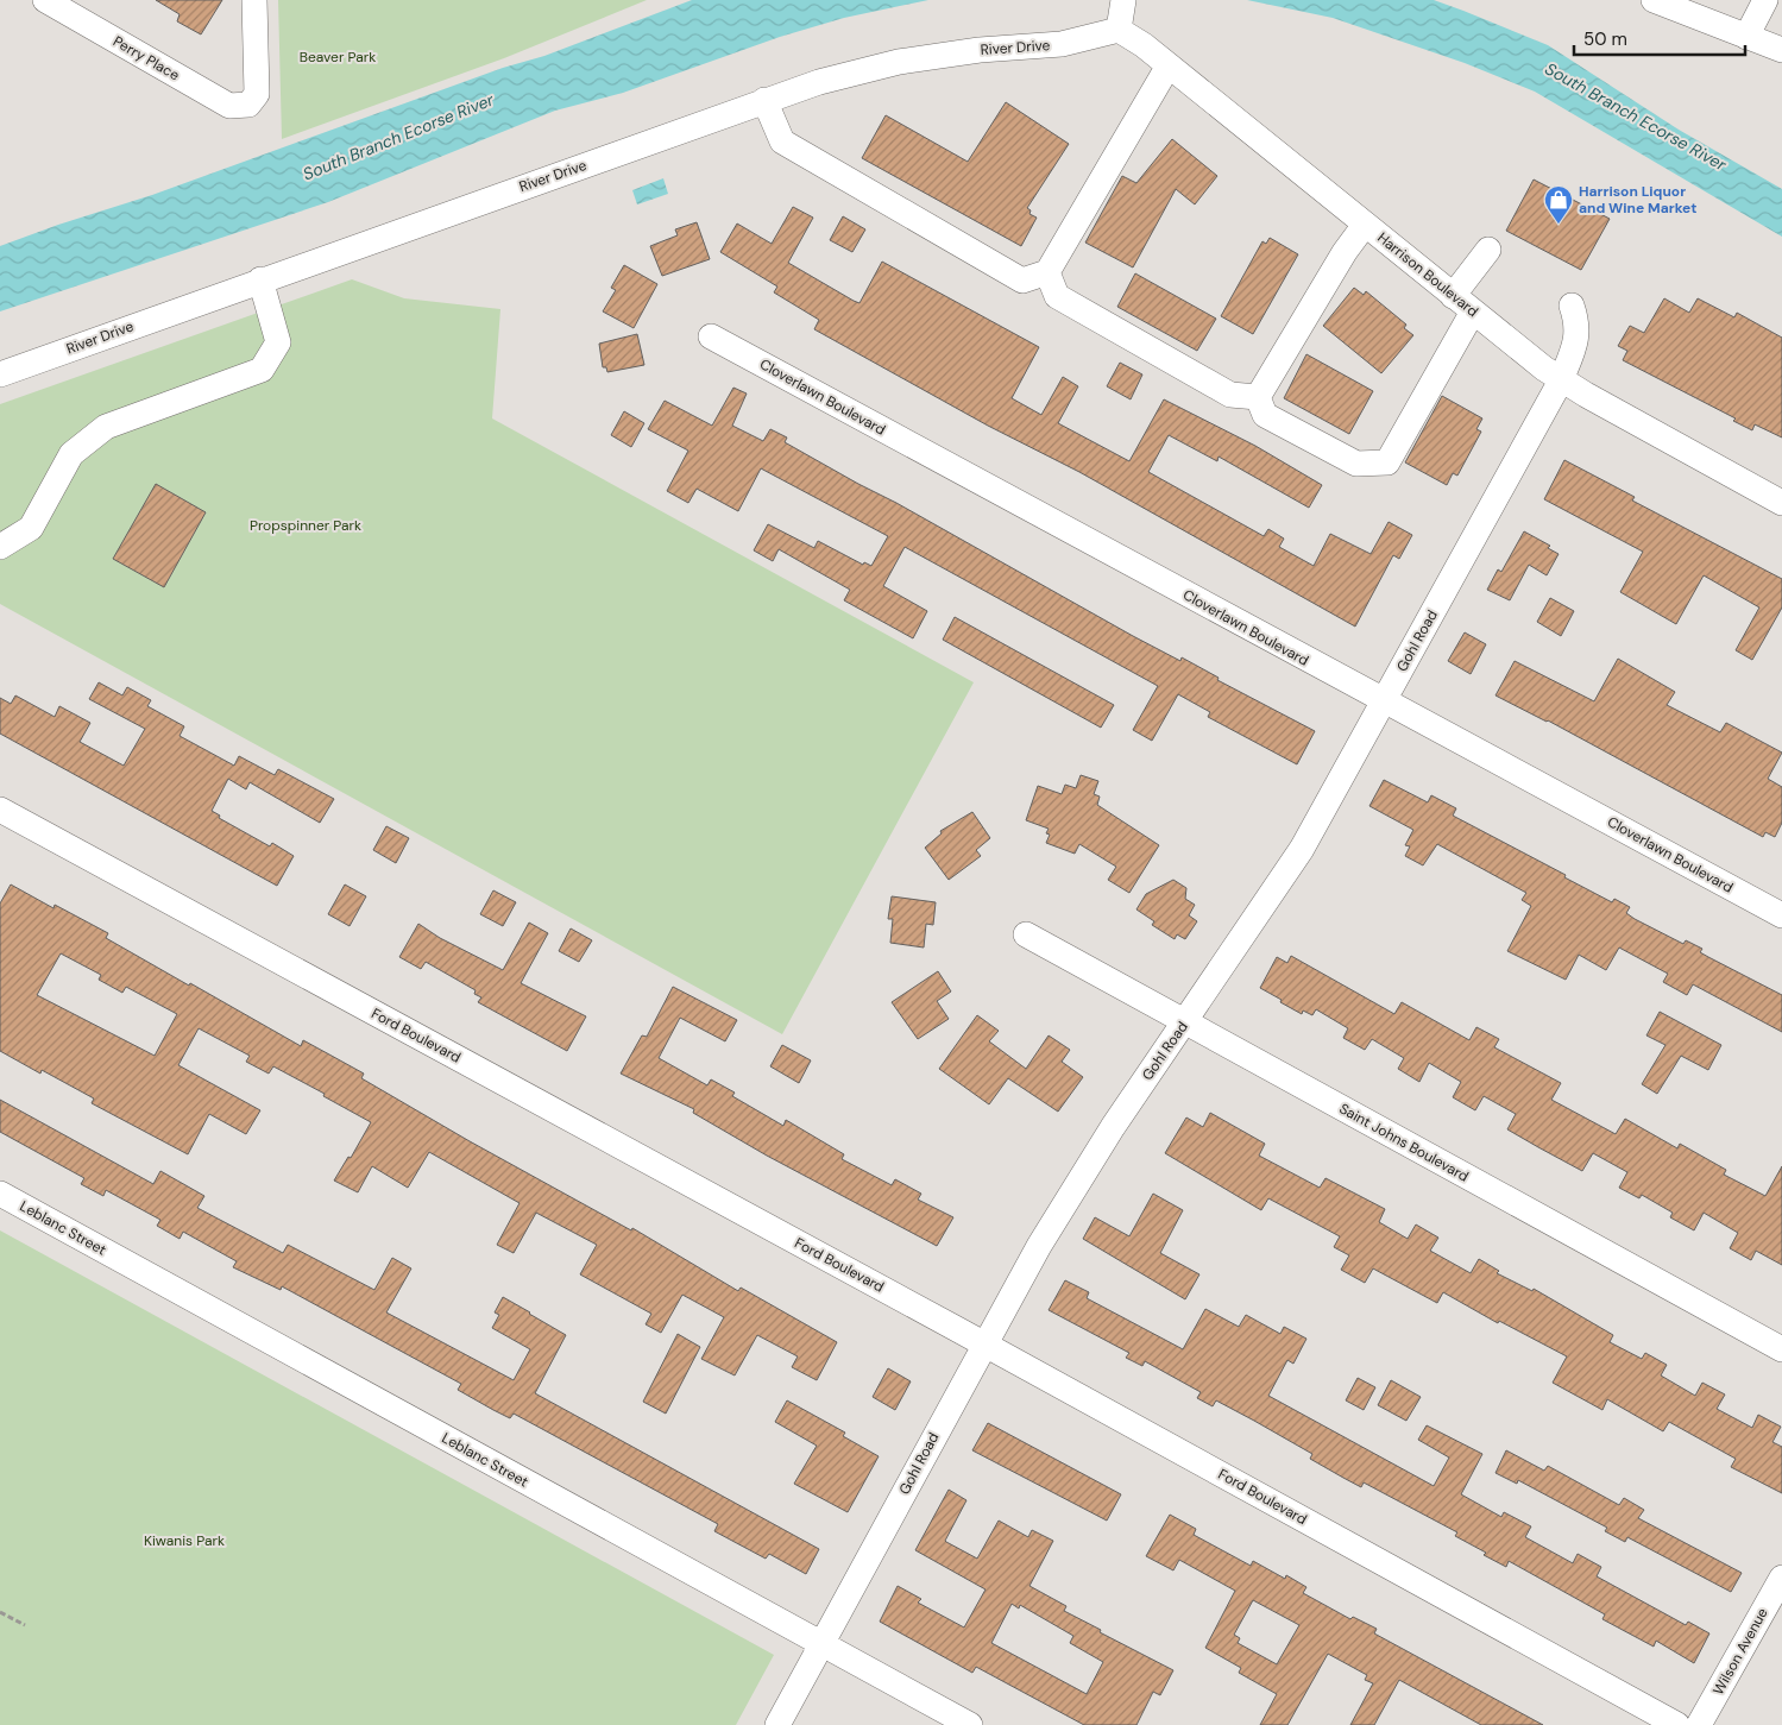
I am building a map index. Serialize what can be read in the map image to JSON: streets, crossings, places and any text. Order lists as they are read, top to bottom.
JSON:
{
  "streets": {
    "street": [
      "River Drive",
      "Perry Place",
      "Harrison Boulevard",
      "Cloverlawn Boulevard",
      "Gohl Road",
      "Ford Boulevard",
      "Saint Johns Boulevard",
      "Leblanc Street",
      "Wilson Avenue"
    ]
  },
  "crossings": [
    ["River Drive", "Harrison Boulevard"],
    ["Harrison Boulevard", "Gohl Road"],
    ["Cloverlawn Boulevard", "Gohl Road"],
    ["Gohl Road", "Ford Boulevard"],
    ["Gohl Road", "Saint Johns Boulevard"],
    ["Gohl Road", "Leblanc Street"]
  ],
  "water": ["South Branch Ecorse River"],
  "parks": ["Beaver Park", "Propspinner Park", "Kiwanis Park"],
  "places": {
    "shop": ["Harrison Liquor and Wine Market"]
  },
  "scale_bar": "50 m"
}
